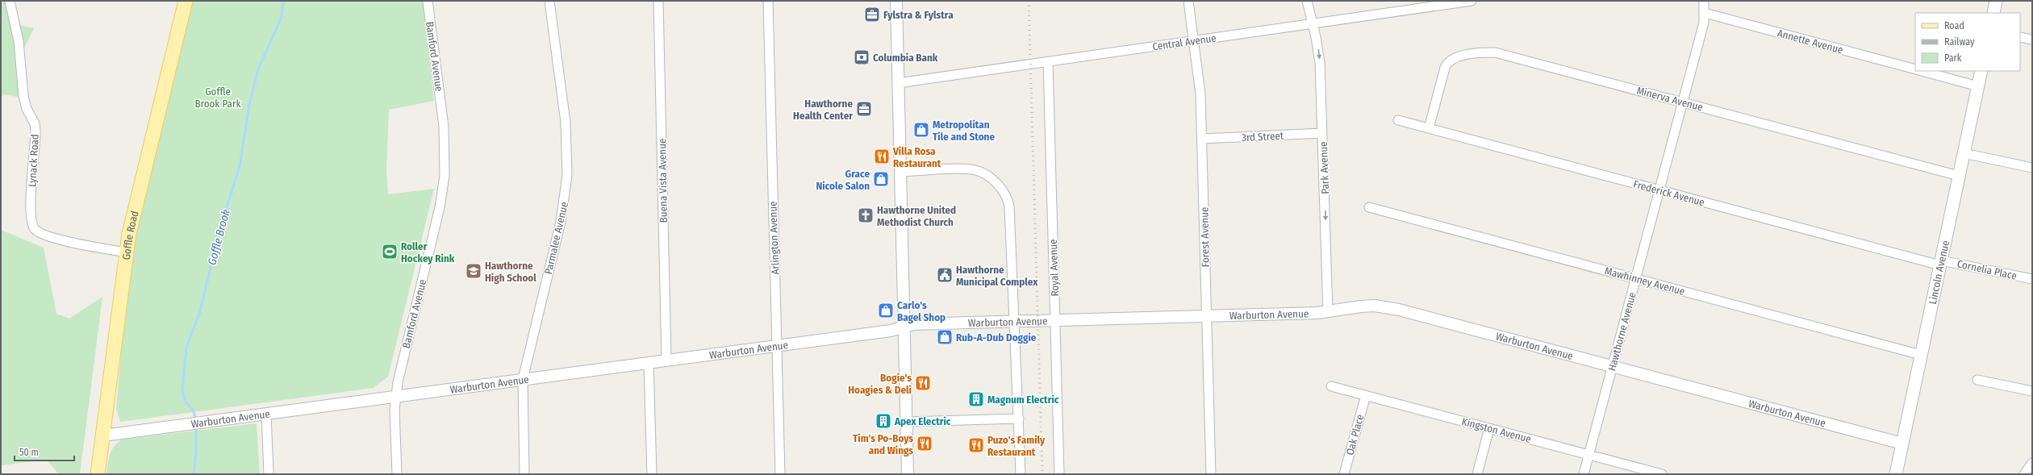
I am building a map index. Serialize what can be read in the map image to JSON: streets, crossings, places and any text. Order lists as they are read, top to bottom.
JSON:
{
  "streets": {
    "main road": ["Goffle Road", "Lincoln Avenue"],
    "street": [
      "Annette Avenue",
      "Central Avenue",
      "Bamford Avenue",
      "Minerva Avenue",
      "3rd Street",
      "Lynack Road",
      "Park Avenue",
      "Buena Vista Avenue",
      "Frederick Avenue",
      "Forest Avenue",
      "Parmalee Avenue",
      "Arlington Avenue",
      "Royal Avenue",
      "Cornelia Place",
      "Mawhinney Avenue",
      "Warburton Avenue",
      "Hawthorne Avenue",
      "Kingston Avenue",
      "Oak Place"
    ]
  },
  "crossings": [
    ["Annette Avenue", "Hawthorne Avenue"],
    ["Central Avenue", "Park Avenue"],
    ["Central Avenue", "Forest Avenue"],
    ["Central Avenue", "Royal Avenue"],
    ["Bamford Avenue", "Warburton Avenue"],
    ["Minerva Avenue", "Frederick Avenue"],
    ["Minerva Avenue", "Lincoln Avenue"],
    ["Minerva Avenue", "Hawthorne Avenue"],
    ["3rd Street", "Park Avenue"],
    ["3rd Street", "Forest Avenue"],
    ["Lynack Road", "Goffle Road"],
    ["Park Avenue", "Warburton Avenue"],
    ["Buena Vista Avenue", "Warburton Avenue"],
    ["Frederick Avenue", "Cornelia Place"],
    ["Frederick Avenue", "Lincoln Avenue"],
    ["Frederick Avenue", "Hawthorne Avenue"],
    ["Goffle Road", "Warburton Avenue"],
    ["Forest Avenue", "Warburton Avenue"],
    ["Parmalee Avenue", "Warburton Avenue"],
    ["Arlington Avenue", "Warburton Avenue"],
    ["Royal Avenue", "Warburton Avenue"],
    ["Cornelia Place", "Lincoln Avenue"],
    ["Lincoln Avenue", "Mawhinney Avenue"],
    ["Lincoln Avenue", "Warburton Avenue"],
    ["Mawhinney Avenue", "Hawthorne Avenue"],
    ["Warburton Avenue", "Hawthorne Avenue"],
    ["Hawthorne Avenue", "Kingston Avenue"],
    ["Kingston Avenue", "Oak Place"]
  ],
  "one_way": ["Park Avenue"],
  "water": ["Goffle Brook"],
  "parks": ["Goffle Brook Park"],
  "places": {
    "office": ["Fylstra & Fylstra", "Hawthorne Health Center"],
    "bank": ["Columbia Bank"],
    "shop": [
      "Metropolitan Tile and Stone",
      "Grace Nicole Salon",
      "Carlo's Bagel Shop",
      "Rub-A-Dub Doggie"
    ],
    "restaurant": [
      "Villa Rosa Restaurant",
      "Bogie's Hoagies & Deli",
      "Tim's Po-Boys and Wings",
      "Puzo's Family Restaurant"
    ],
    "church": ["Hawthorne United Methodist Church"],
    "sports": ["Roller Hockey Rink"],
    "school or university": ["Hawthorne High School"],
    "public building": ["Hawthorne Municipal Complex"],
    "building": ["Magnum Electric", "Apex Electric"]
  },
  "legend": ["Road", "Railway", "Park"],
  "scale_bar": "50 m"
}
